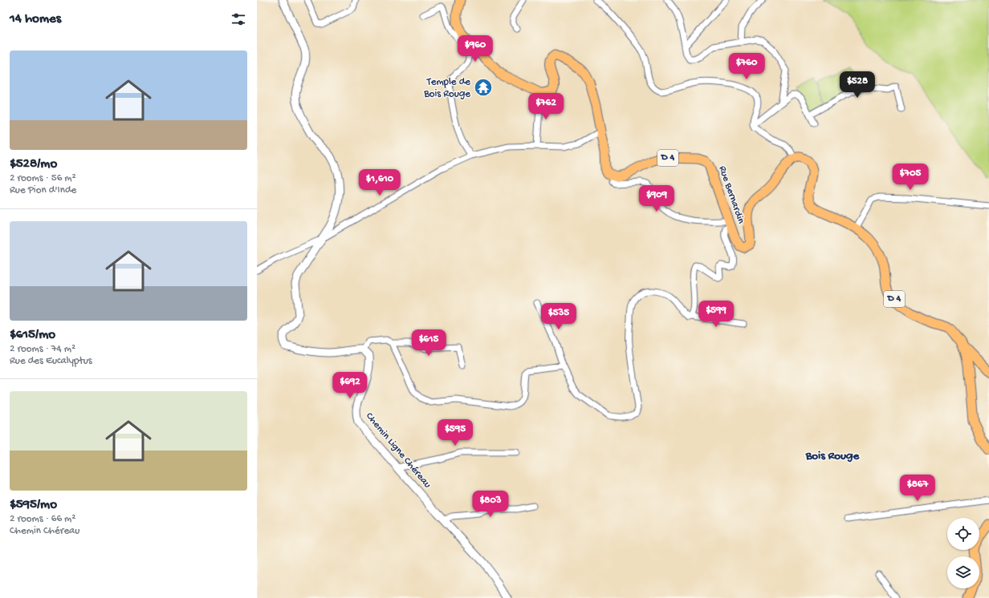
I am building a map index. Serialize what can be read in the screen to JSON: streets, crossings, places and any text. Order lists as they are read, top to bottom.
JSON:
{
  "streets": {
    "main road": ["D 4", "Rue Bernardin"],
    "street": ["Chemin Ligne Chéreau"]
  },
  "crossings": [
    ["D 4", "Rue Bernardin"]
  ],
  "districts": ["Bois Rouge"],
  "places": {
    "temple": ["Temple de Bois Rouge"]
  },
  "page": {
    "heading": "14 homes",
    "price": [
      "$960",
      "$760",
      "$528",
      "$762",
      "$705",
      "$1,610",
      "$909",
      "$599",
      "$535",
      "$615",
      "$692",
      "$595",
      "$867",
      "$803"
    ],
    "list": [
      {
        "name": "$528/mo",
        "note": "2 rooms · 56 m² · Rue Pion d'Inde"
      },
      {
        "name": "$615/mo",
        "note": "2 rooms · 74 m² · Rue des Eucalyptus"
      },
      {
        "name": "$595/mo",
        "note": "2 rooms · 66 m² · Chemin Chéreau"
      }
    ]
  }
}
